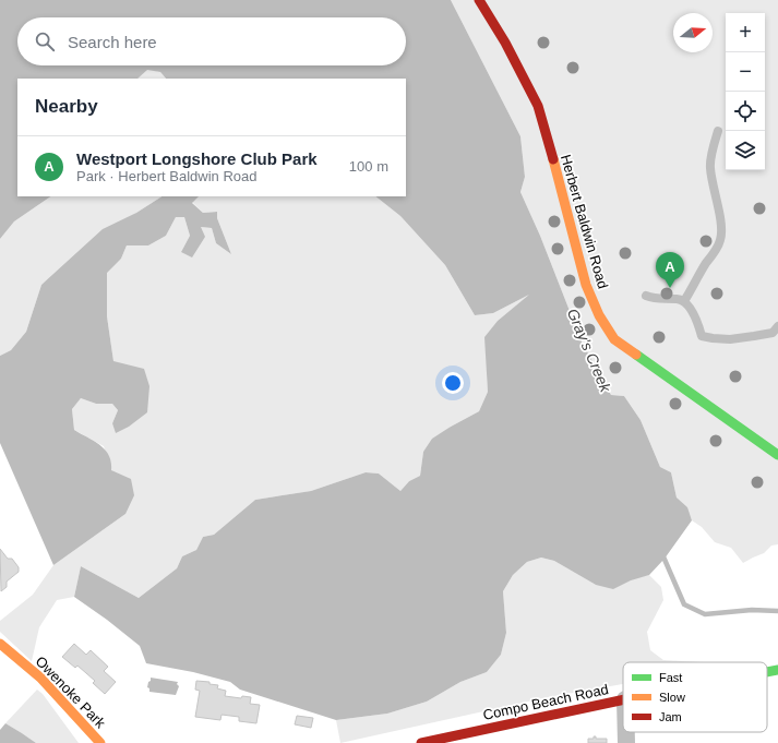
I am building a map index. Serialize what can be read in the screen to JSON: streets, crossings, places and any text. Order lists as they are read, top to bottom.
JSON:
{
  "streets": {
    "street": ["Herbert Baldwin Road", "Owenoke Park", "Compo Beach Road"]
  },
  "water": ["Gray's Creek"],
  "legend": ["Fast", "Slow", "Jam"],
  "north": "right",
  "page": {
    "map_buttons": ["+", "−"],
    "search": "Search here",
    "heading": "Nearby",
    "list": [
      {
        "mark": "A",
        "name": "Westport Longshore Club Park",
        "note": "Park · Herbert Baldwin Road",
        "value": "100 m"
      }
    ],
    "pins": "A"
  }
}
